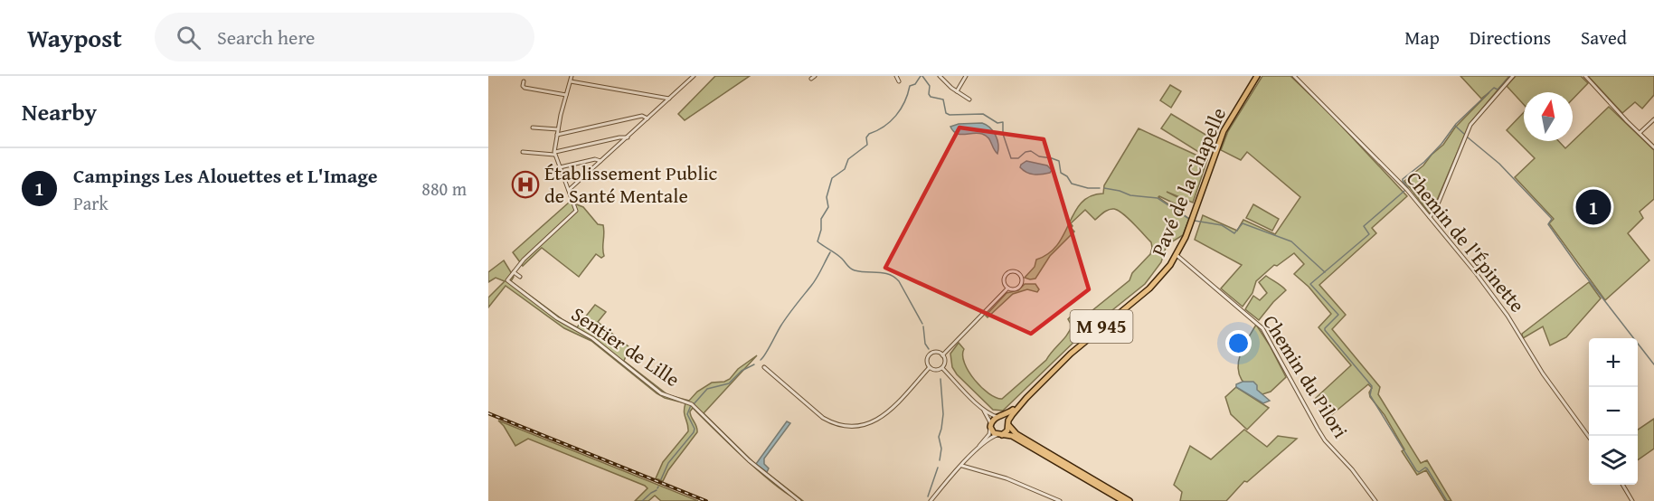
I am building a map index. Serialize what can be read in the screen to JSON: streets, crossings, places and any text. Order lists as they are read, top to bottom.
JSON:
{
  "streets": {
    "main road": ["Pavé de la Chapelle", "M 945"],
    "street": ["Chemin de l'Épinette", "Sentier de Lille", "Chemin du Pilori"]
  },
  "crossings": [
    ["Pavé de la Chapelle", "Chemin du Pilori"]
  ],
  "places": {
    "hospital": ["Établissement Public de Santé Mentale"]
  },
  "north": "top",
  "page": {
    "header": "Waypost",
    "search": "Search here",
    "nav": ["Map", "Directions", "Saved"],
    "heading": "Nearby",
    "list": [
      {
        "mark": "1",
        "name": "Campings Les Alouettes et L'Image",
        "note": "Park",
        "value": "880 m"
      }
    ],
    "pins": "1",
    "map_buttons": ["+", "−"]
  }
}
